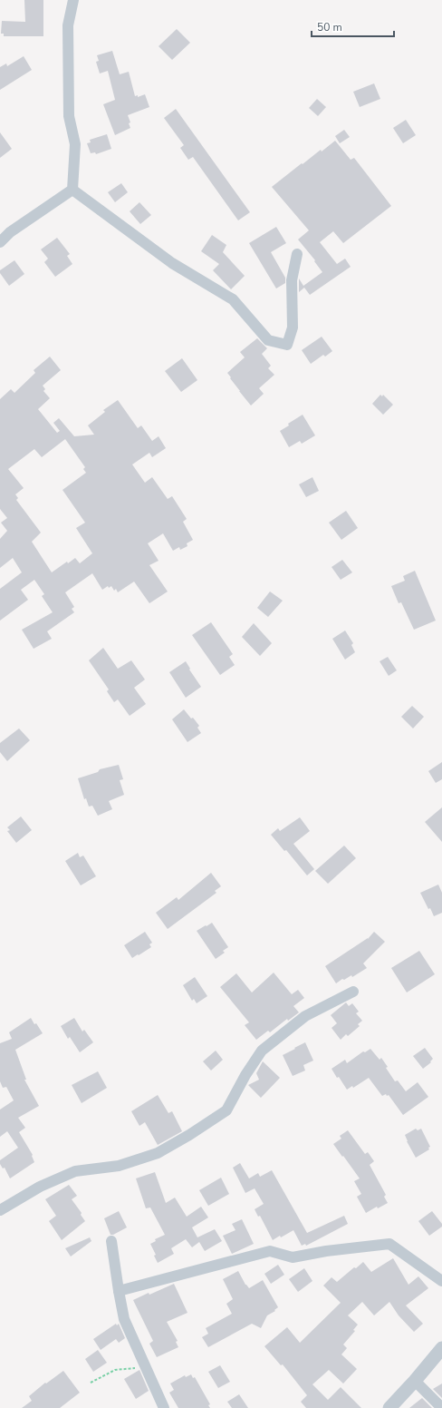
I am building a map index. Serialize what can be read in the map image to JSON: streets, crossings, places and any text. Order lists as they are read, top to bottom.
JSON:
{
  "scale_bar": "50 m"
}
